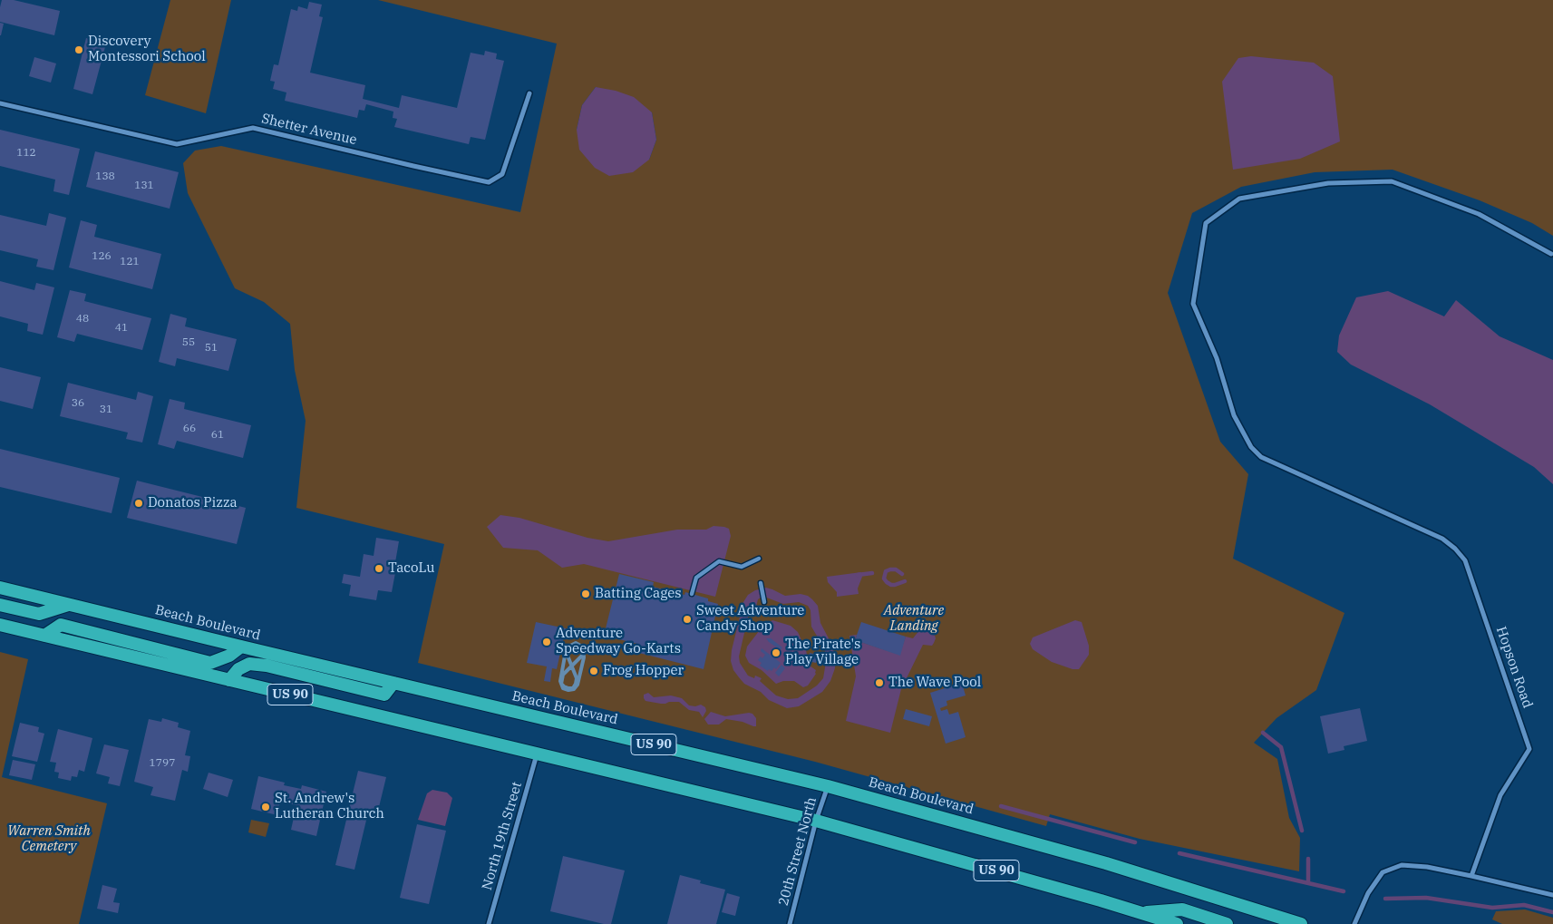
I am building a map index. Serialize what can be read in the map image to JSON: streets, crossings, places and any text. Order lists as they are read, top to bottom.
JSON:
{
  "streets": {
    "highway": ["Beach Boulevard", "US 90"],
    "street": [
      "Shetter Avenue",
      "Hopson Road",
      "North 19th Street",
      "20th Street North"
    ]
  },
  "crossings": [
    ["Beach Boulevard", "20th Street North"],
    ["US 90", "North 19th Street"],
    ["US 90", "20th Street North"]
  ],
  "parks": ["Adventure Landing", "Warren Smith Cemetery"],
  "places": [
    "Discovery Montessori School",
    "Donatos Pizza",
    "TacoLu",
    "Batting Cages",
    "Sweet Adventure Candy Shop",
    "Adventure Speedway Go-Karts",
    "The Pirate's Play Village",
    "Frog Hopper",
    "The Wave Pool",
    "St. Andrew's Lutheran Church"
  ],
  "house_numbers": [
    "112",
    "138",
    "131",
    "126",
    "121",
    "48",
    "41",
    "55",
    "51",
    "36",
    "31",
    "66",
    "61",
    "1797"
  ]
}
